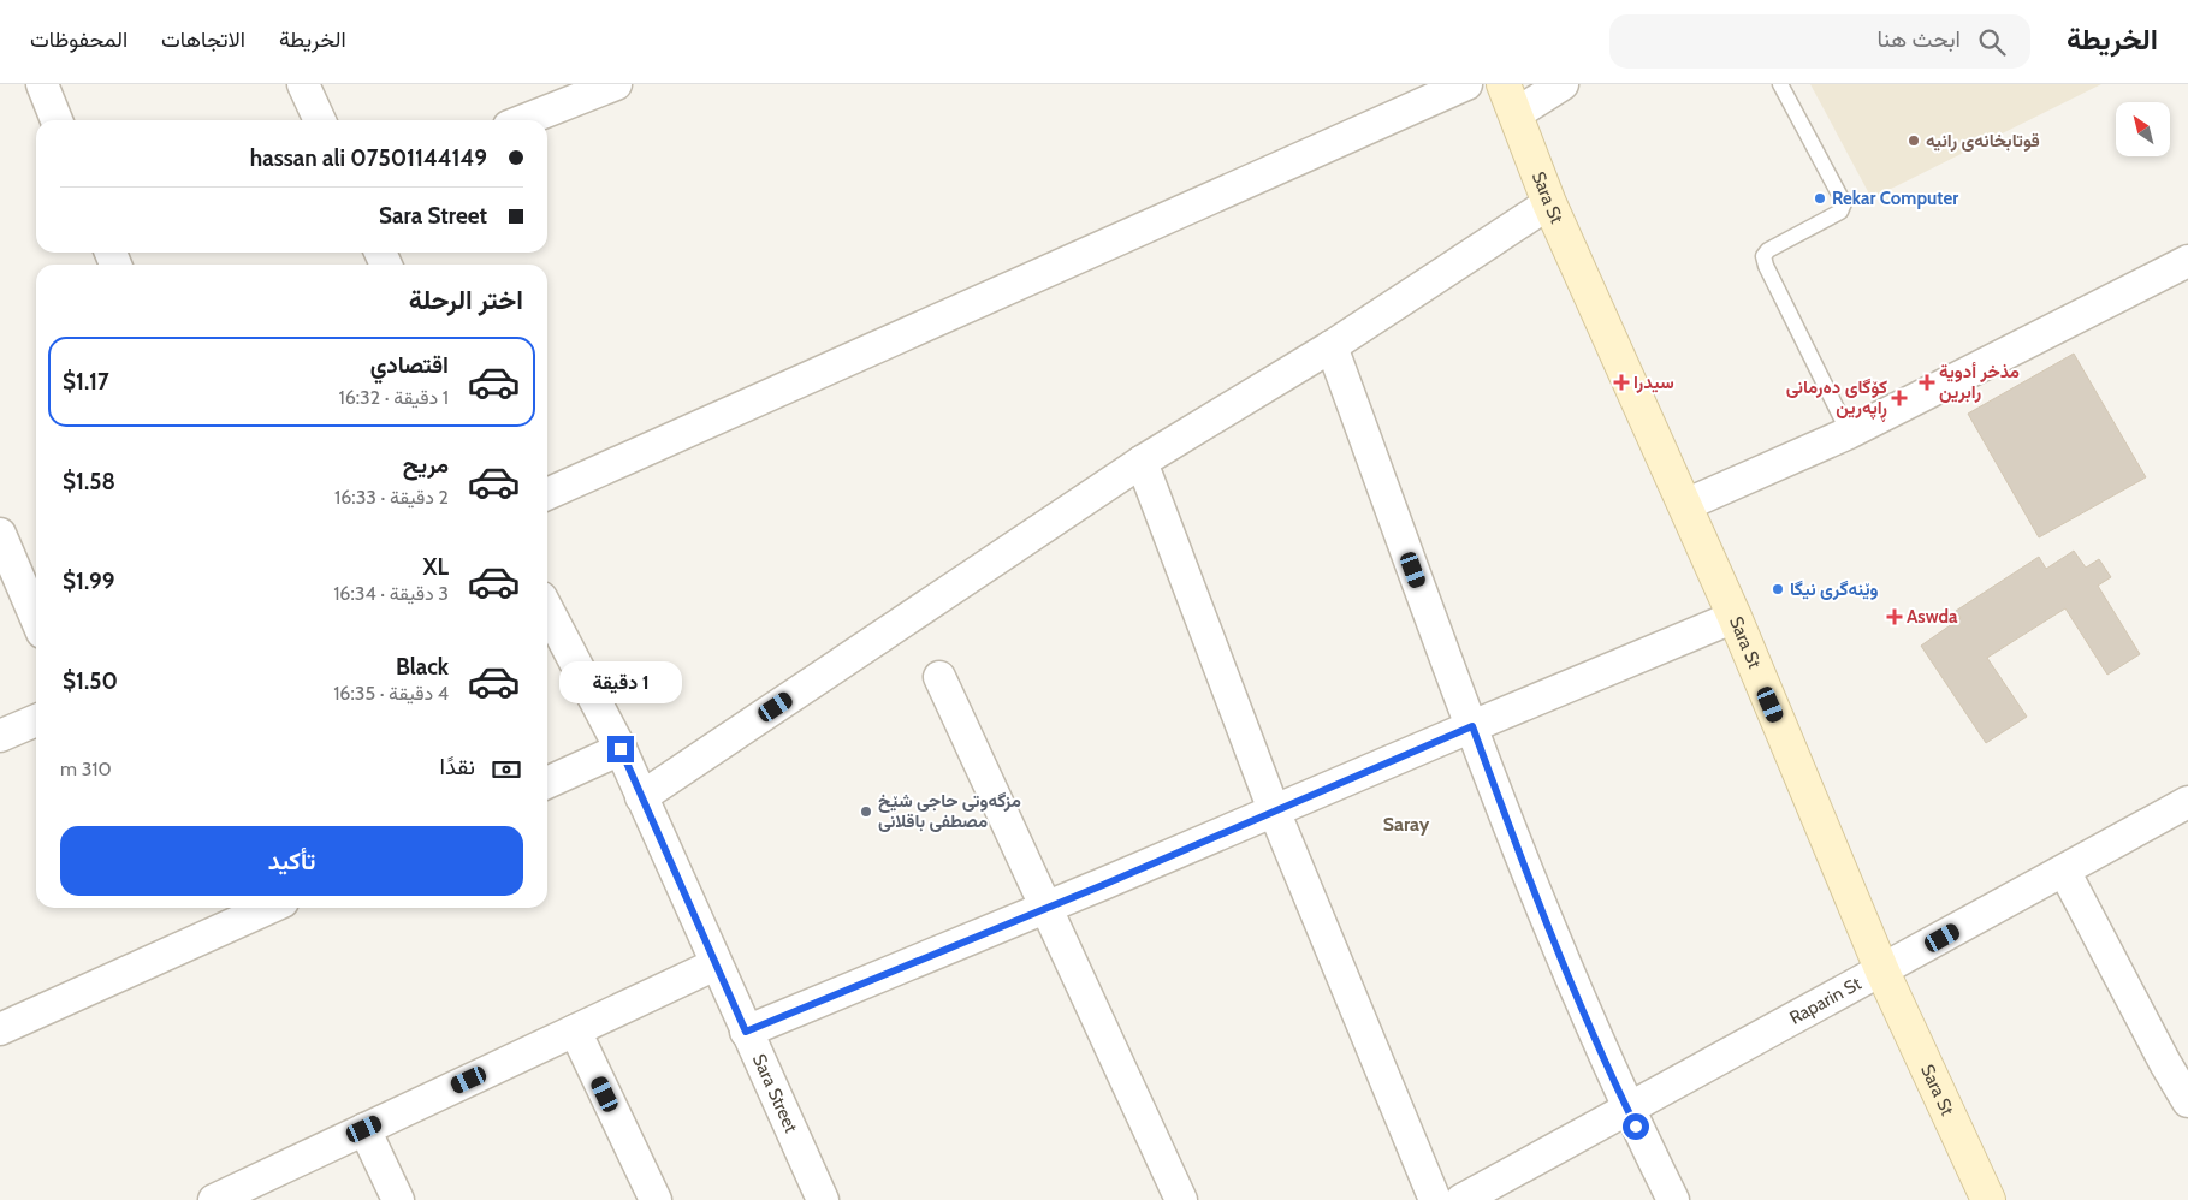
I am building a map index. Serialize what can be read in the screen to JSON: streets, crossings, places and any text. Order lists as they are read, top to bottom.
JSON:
{
  "streets": {
    "main road": ["Sara St"],
    "street": ["Raparin St", "Sara Street"]
  },
  "crossings": [
    ["Sara St", "Raparin St"]
  ],
  "districts": ["Saray"],
  "places": {
    "other": [
      "قوتابخانەی رانیە",
      "Rekar Computer",
      "وێنەگری نیگا",
      "مزگەوتی حاجی شێخ مصطفی باقلانی"
    ],
    "health": [
      "سیدرا",
      "مذخر أدوية رابرين",
      "کۆگای دەرمانی ڕاپەرین",
      "Aswda"
    ]
  },
  "north": "top left",
  "page": {
    "header": "الخريطة",
    "search": "ابحث هنا",
    "nav": ["الخريطة", "الاتجاهات", "المحفوظات"],
    "banner": ["hassan ali 07501144149", "Sara Street"],
    "heading": "اختر الرحلة",
    "list": [
      {
        "name": "اقتصادي",
        "note": "1 دقيقة · 16:32",
        "value": "$1.17"
      },
      {
        "name": "مريح",
        "note": "2 دقيقة · 16:33",
        "value": "$1.58"
      },
      {
        "name": "XL",
        "note": "3 دقيقة · 16:34",
        "value": "$1.99"
      },
      {
        "name": "Black",
        "note": "4 دقيقة · 16:35",
        "value": "$1.50"
      }
    ],
    "bubble": "1 دقيقة",
    "pay": ["نقدًا", "310 m"],
    "buttons": "تأكيد"
  }
}
